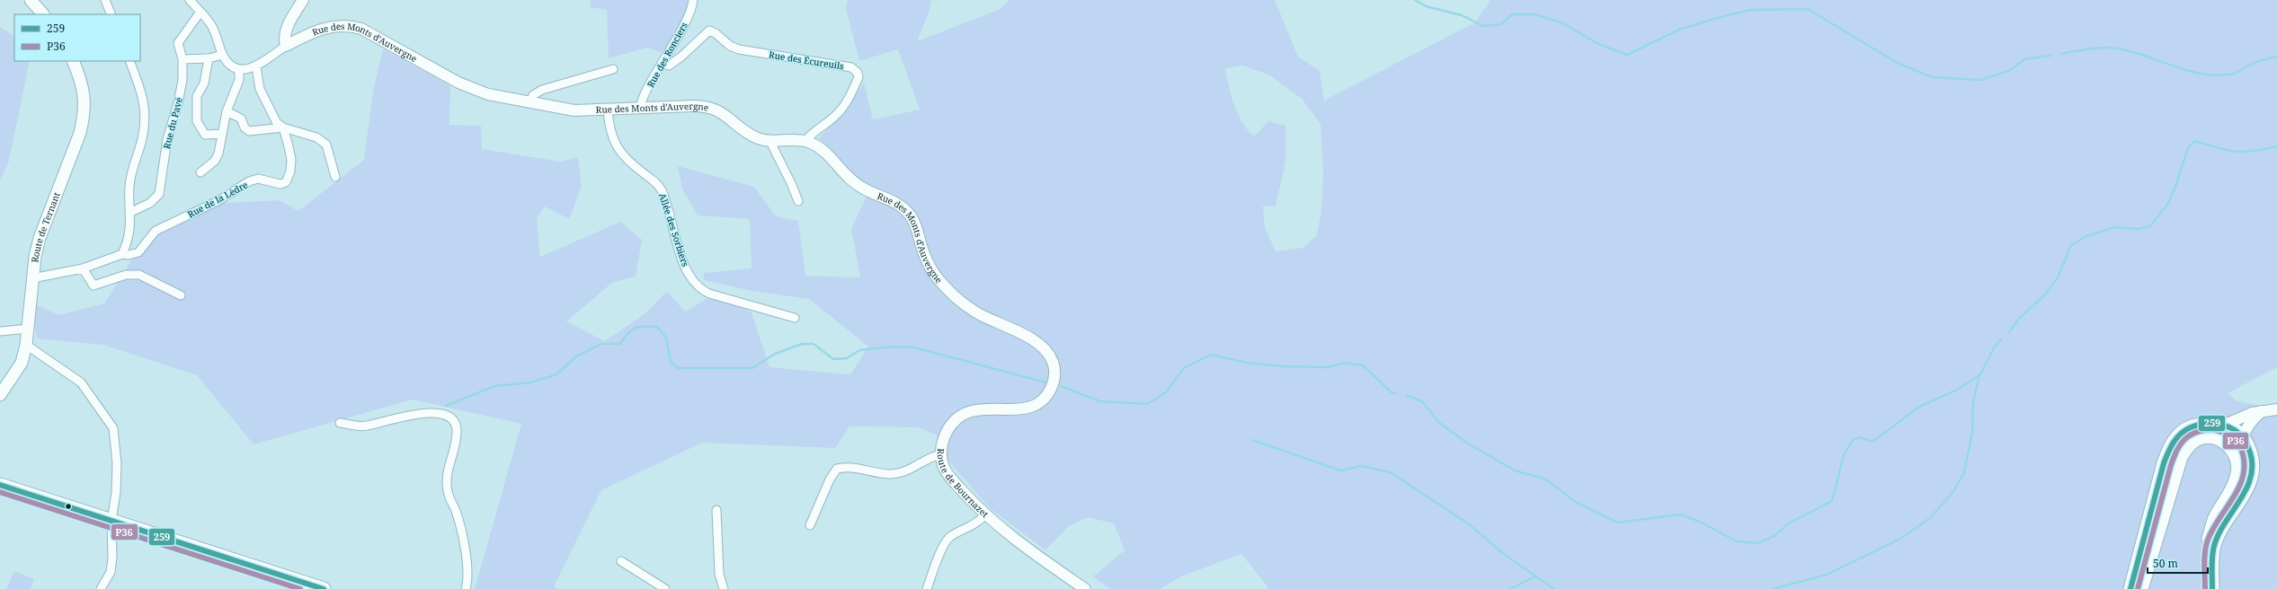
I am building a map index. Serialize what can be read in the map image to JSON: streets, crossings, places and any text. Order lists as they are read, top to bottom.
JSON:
{
  "streets": {
    "main road": ["Route de Ternant"],
    "street": [
      "Rue des Monts d'Auvergne",
      "Rue des Ronciers",
      "Rue des Écureuils",
      "Rue du Pavé",
      "Rue de la Lèdre",
      "Allée des Sorbiers",
      "Route de Bournazet"
    ]
  },
  "crossings": [
    ["Rue des Monts d'Auvergne", "Rue des Ronciers"],
    ["Rue des Monts d'Auvergne", "Rue des Écureuils"],
    ["Rue des Monts d'Auvergne", "Rue de la Lèdre"],
    ["Rue des Monts d'Auvergne", "Allée des Sorbiers"],
    ["Rue des Monts d'Auvergne", "Route de Bournazet"],
    ["Rue des Ronciers", "Rue des Écureuils"]
  ],
  "lines": ["transit line 259", "transit line P36"],
  "legend": ["259", "P36"],
  "scale_bar": "50 m"
}
